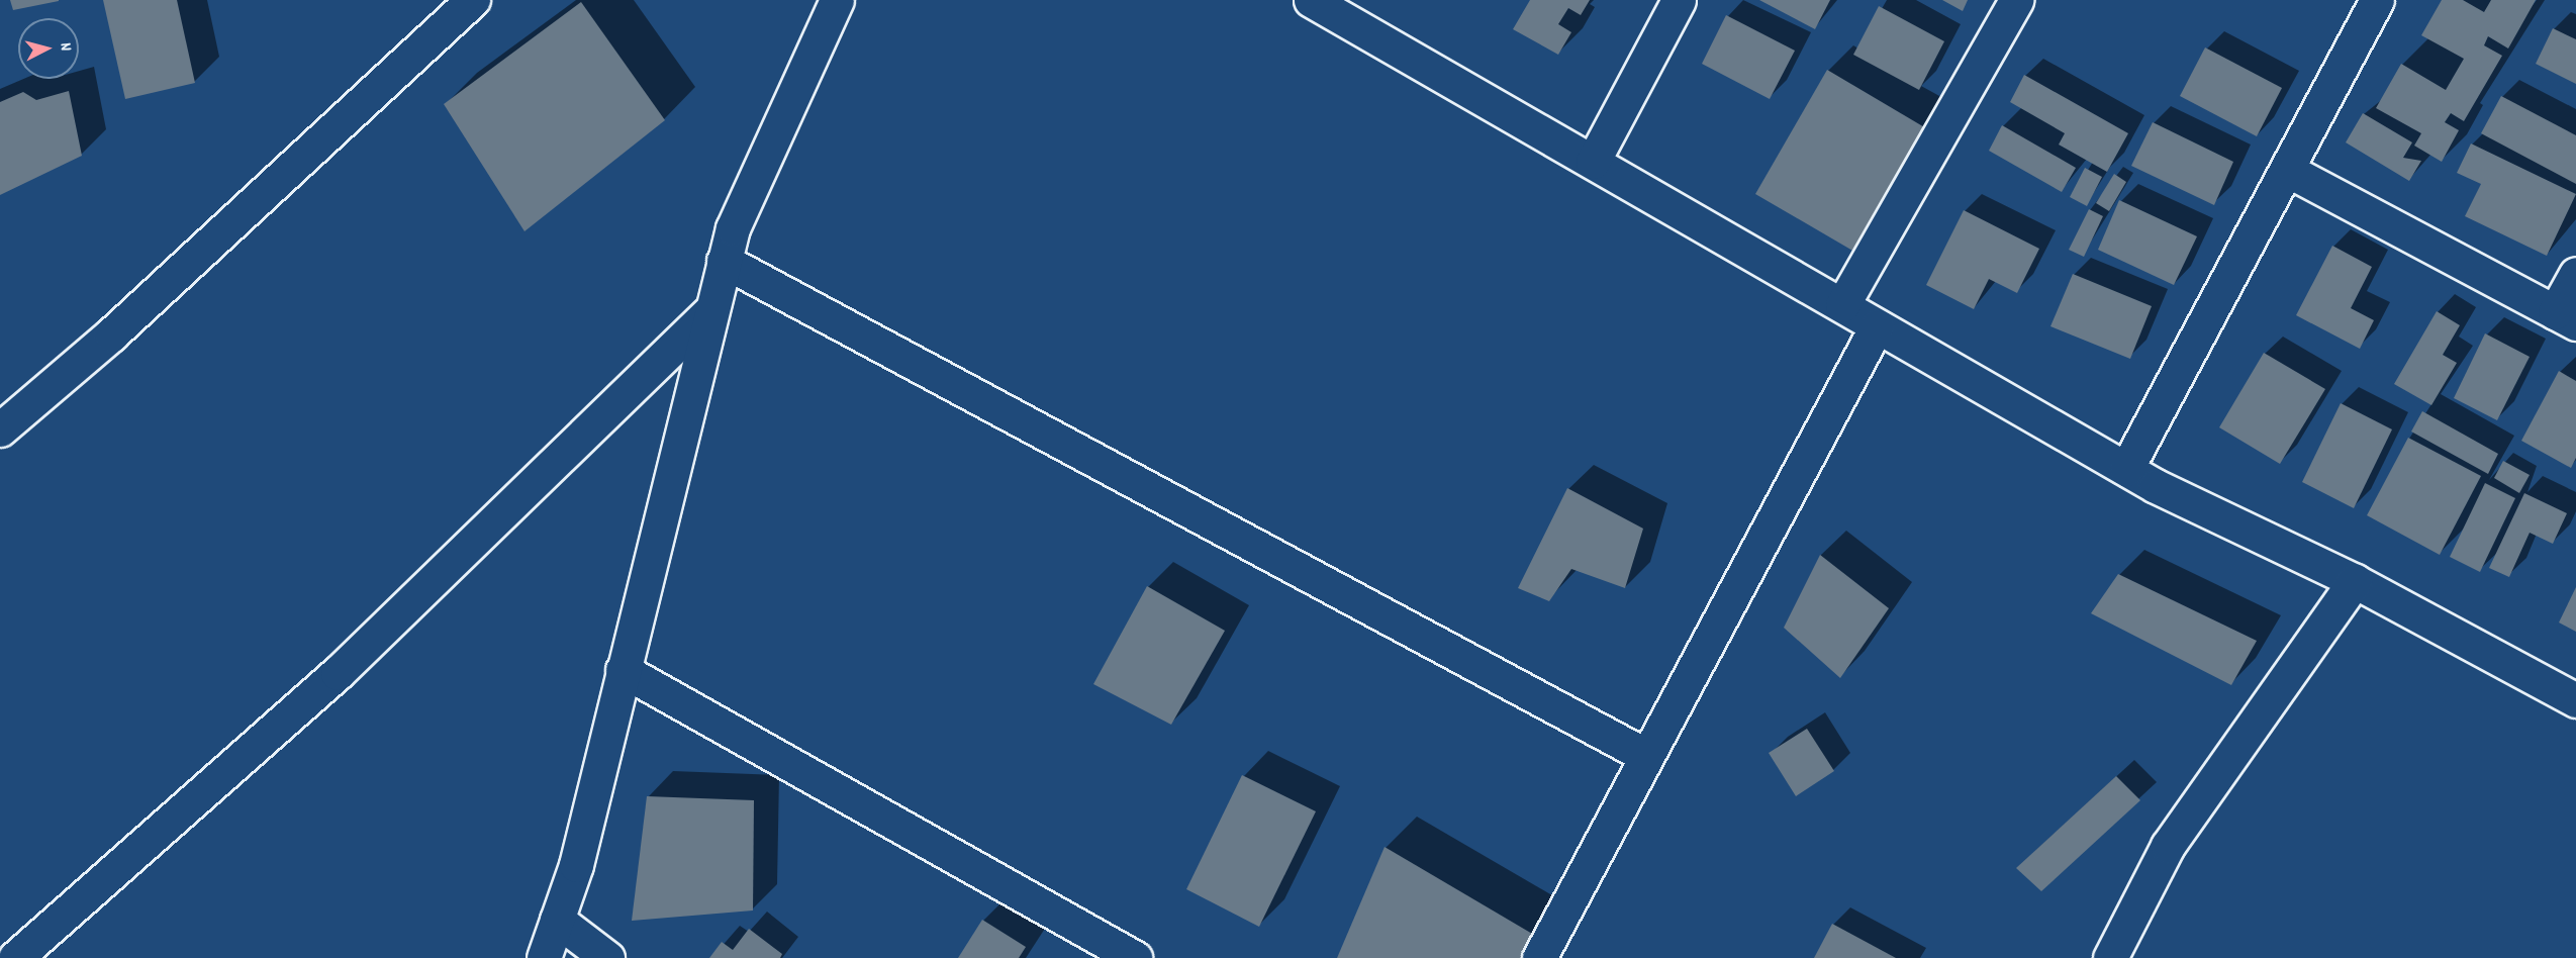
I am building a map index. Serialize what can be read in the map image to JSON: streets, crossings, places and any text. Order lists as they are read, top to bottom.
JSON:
{
  "north": "right"
}
